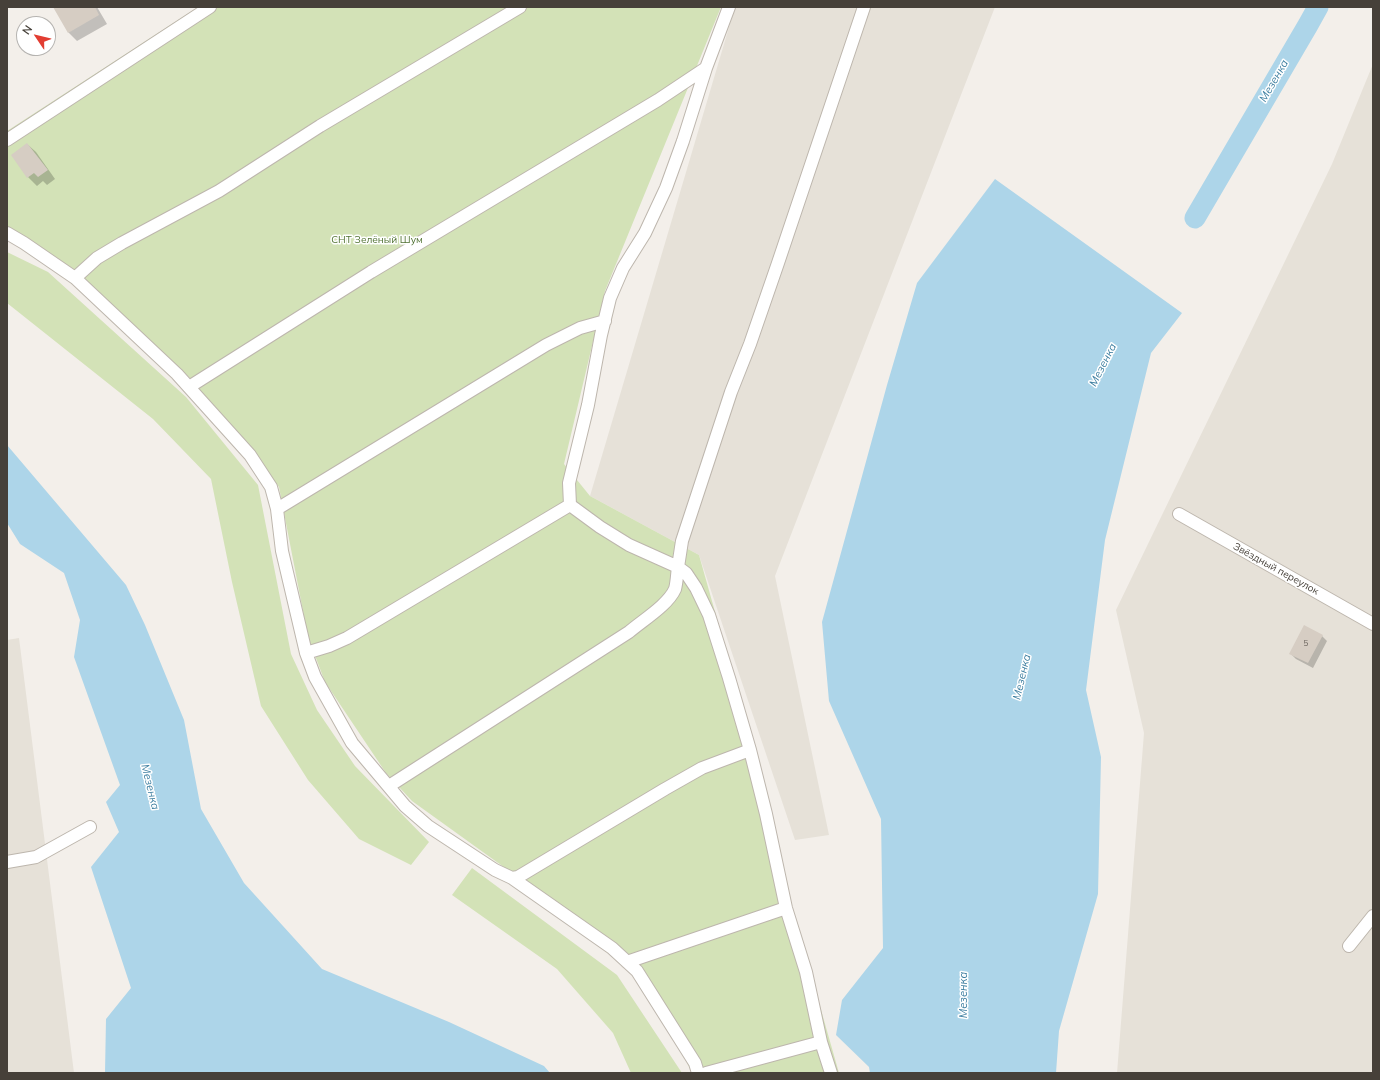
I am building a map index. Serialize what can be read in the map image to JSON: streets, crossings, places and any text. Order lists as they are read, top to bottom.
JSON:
{
  "streets": {
    "street": ["Звёздный переулок"]
  },
  "water": ["Мезенка"],
  "parks": ["СНТ Зелёный Шум"],
  "house_numbers": ["5"],
  "north": "top left"
}
